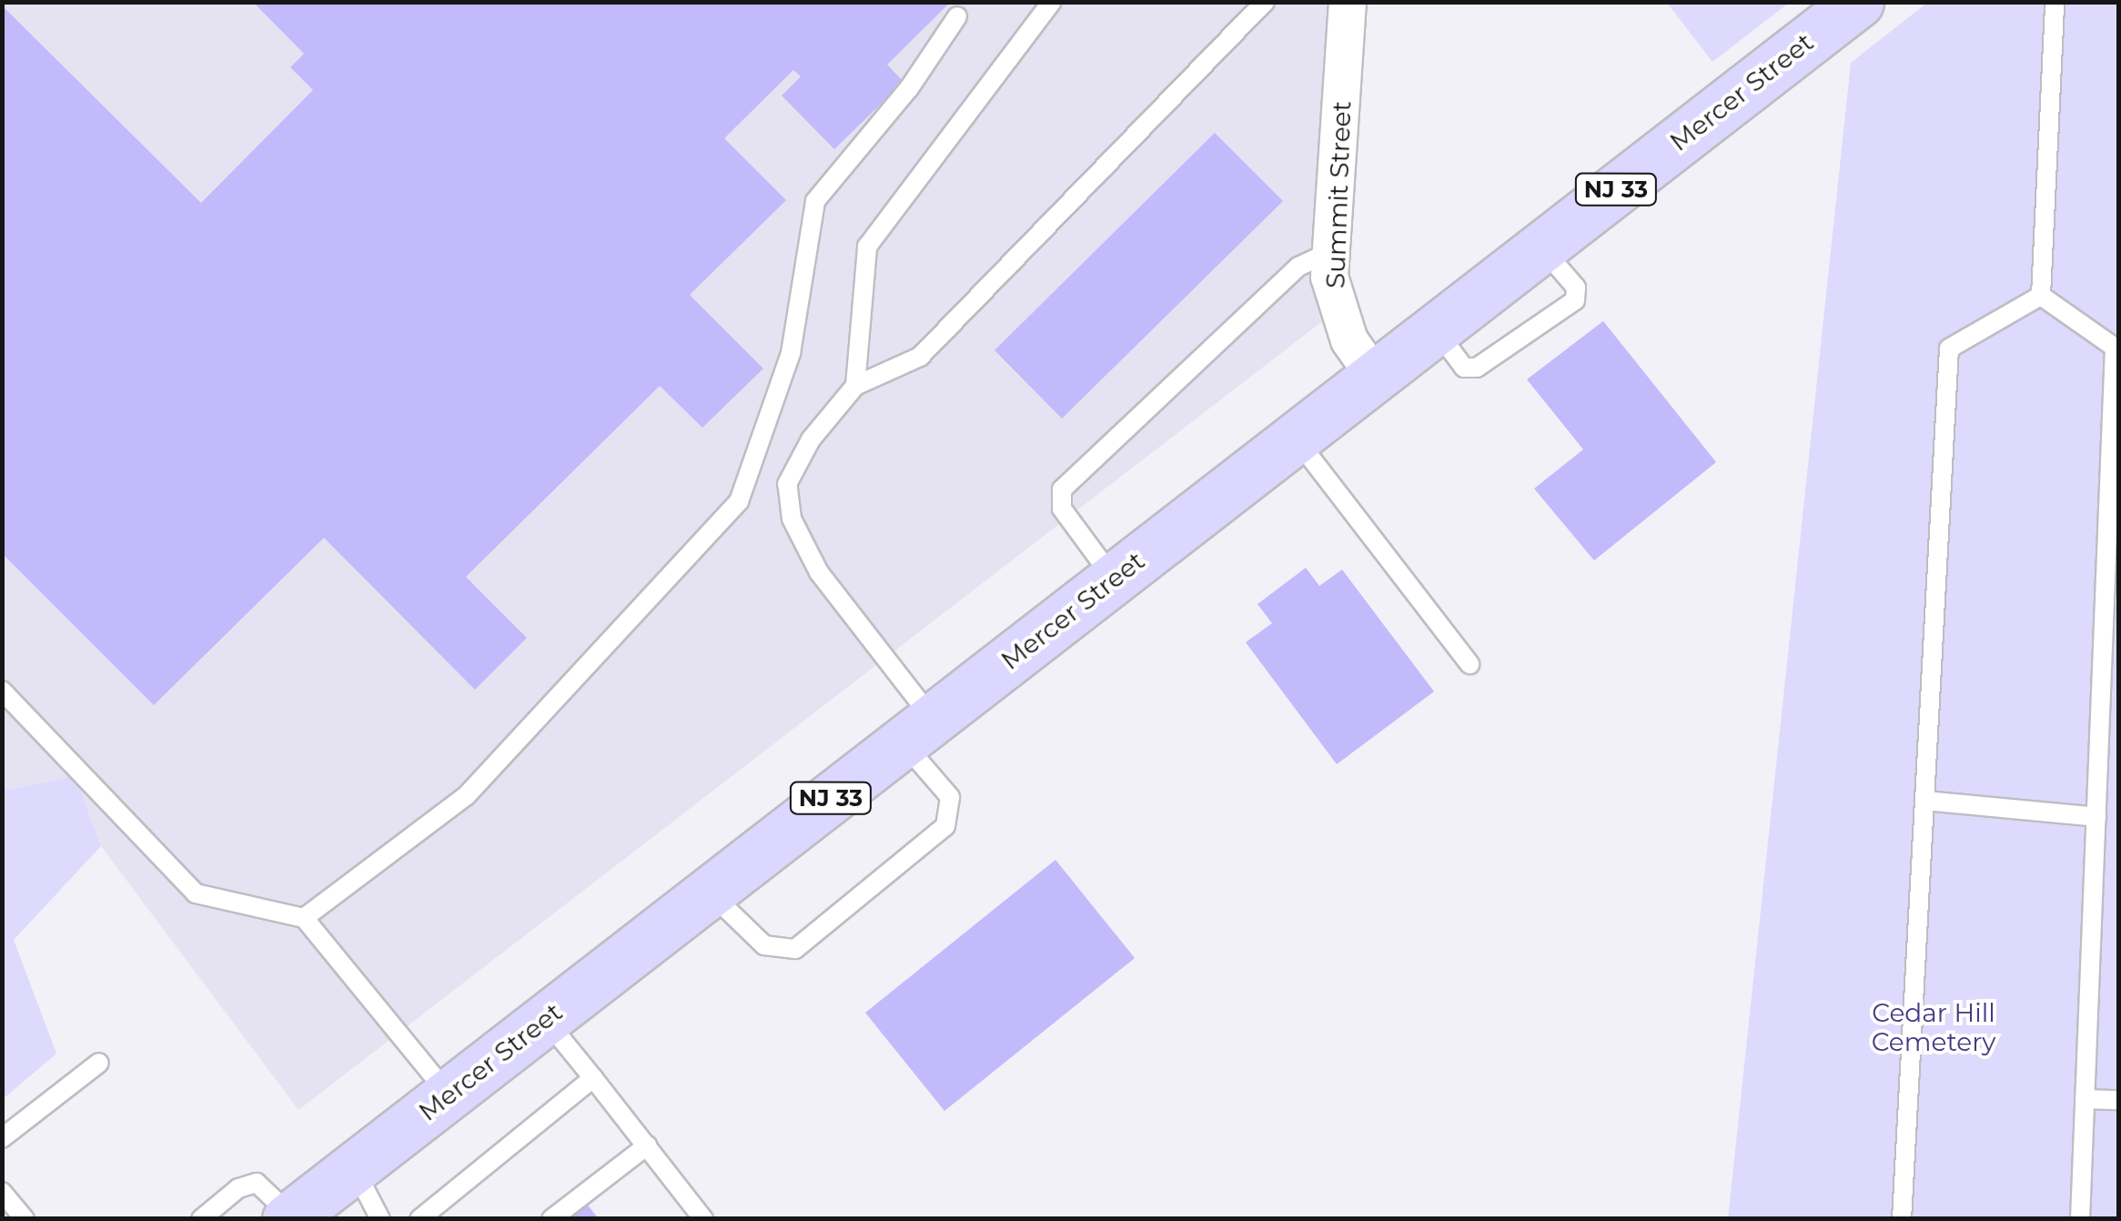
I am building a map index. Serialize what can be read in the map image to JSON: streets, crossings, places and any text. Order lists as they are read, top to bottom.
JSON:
{
  "streets": {
    "main road": ["Mercer Street", "NJ 33"],
    "street": ["Summit Street"]
  },
  "crossings": [
    ["Mercer Street", "Summit Street"]
  ],
  "parks": ["Cedar Hill Cemetery"]
}
